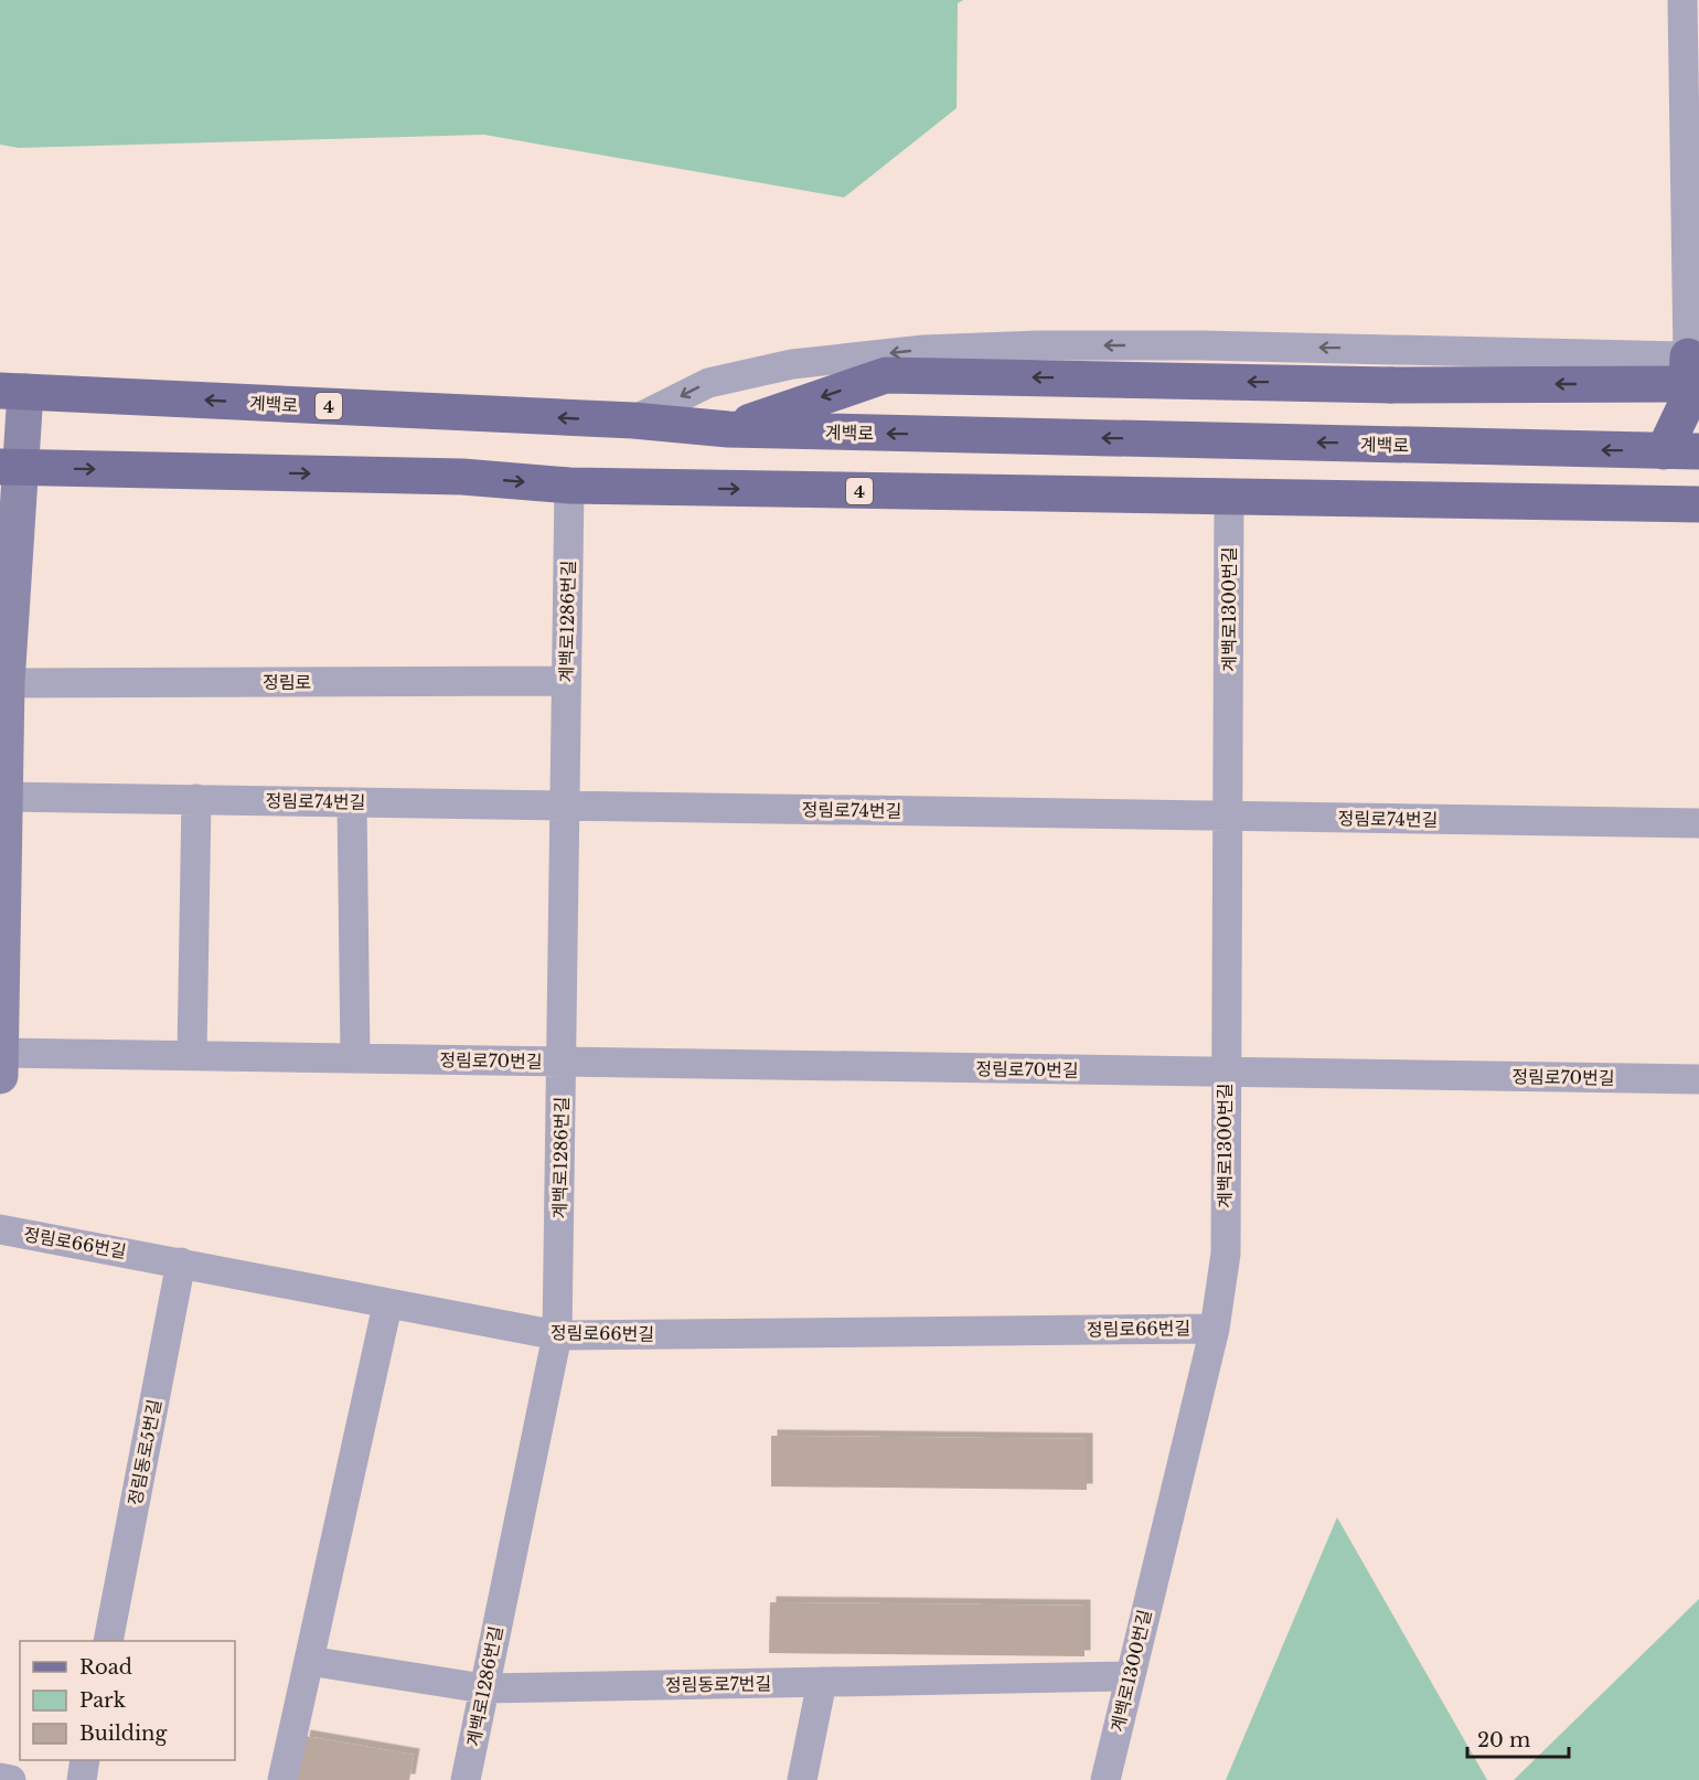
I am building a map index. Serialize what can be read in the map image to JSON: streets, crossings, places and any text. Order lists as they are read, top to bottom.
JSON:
{
  "streets": {
    "main road": ["계백로", "4"],
    "street": [
      "계백로1300번길",
      "계백로1286번길",
      "정림로",
      "정림로74번길",
      "정림로70번길",
      "정림로66번길",
      "정림동로5번길",
      "정림동로7번길"
    ]
  },
  "crossings": [
    ["4", "계백로1300번길"],
    ["4", "계백로1286번길"],
    ["계백로1300번길", "정림로74번길"],
    ["계백로1300번길", "정림로70번길"],
    ["계백로1300번길", "정림로66번길"],
    ["계백로1300번길", "정림동로7번길"],
    ["계백로1286번길", "정림로"],
    ["계백로1286번길", "정림로74번길"],
    ["계백로1286번길", "정림로70번길"],
    ["계백로1286번길", "정림로66번길"],
    ["계백로1286번길", "정림동로7번길"],
    ["정림로66번길", "정림동로5번길"]
  ],
  "legend": ["Road", "Park", "Building"],
  "scale_bar": "20 m"
}
